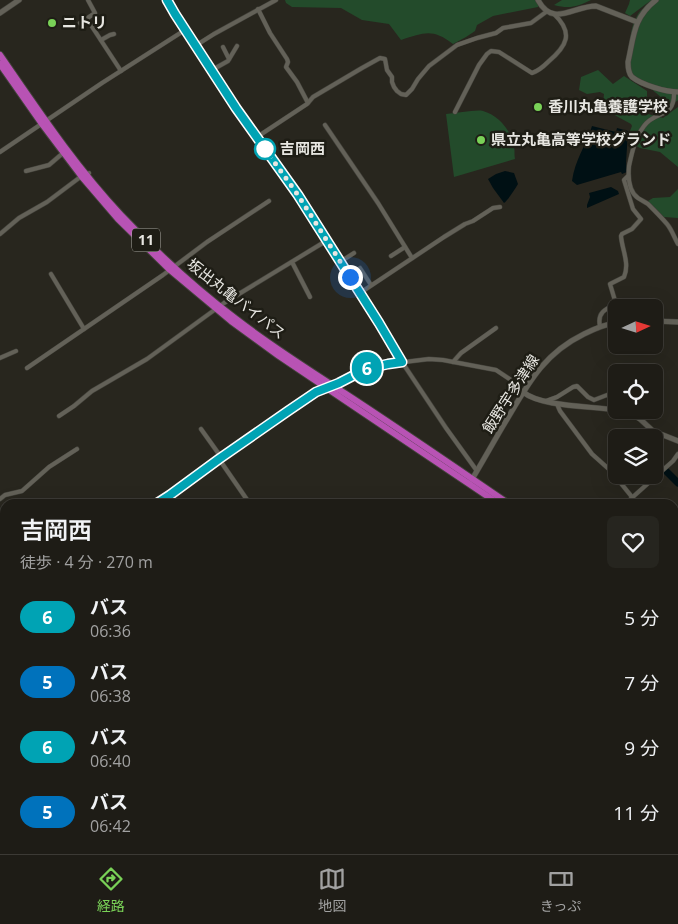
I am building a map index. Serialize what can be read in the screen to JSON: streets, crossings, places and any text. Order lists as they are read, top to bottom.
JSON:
{
  "streets": {
    "highway": ["11", "坂出丸亀バイパス"],
    "main road": ["飯野宇多津線"]
  },
  "crossings": [
    ["坂出丸亀バイパス", "飯野宇多津線"]
  ],
  "places": [
    "ニトリ",
    "香川丸亀養護学校",
    "県立丸亀高等学校グランド",
    "吉岡西"
  ],
  "lines": ["bus line 6"],
  "north": "right",
  "page": {
    "on_map": "6",
    "heading": ["吉岡西", "徒歩 · 4 分 · 270 m"],
    "list": [
      {
        "mark": "6",
        "name": "バス",
        "note": "06:36",
        "value": "5 分"
      },
      {
        "mark": "5",
        "name": "バス",
        "note": "06:38",
        "value": "7 分"
      },
      {
        "mark": "6",
        "name": "バス",
        "note": "06:40",
        "value": "9 分"
      },
      {
        "mark": "5",
        "name": "バス",
        "note": "06:42",
        "value": "11 分"
      }
    ],
    "tabs": ["経路", "地図", "きっぷ"]
  }
}
